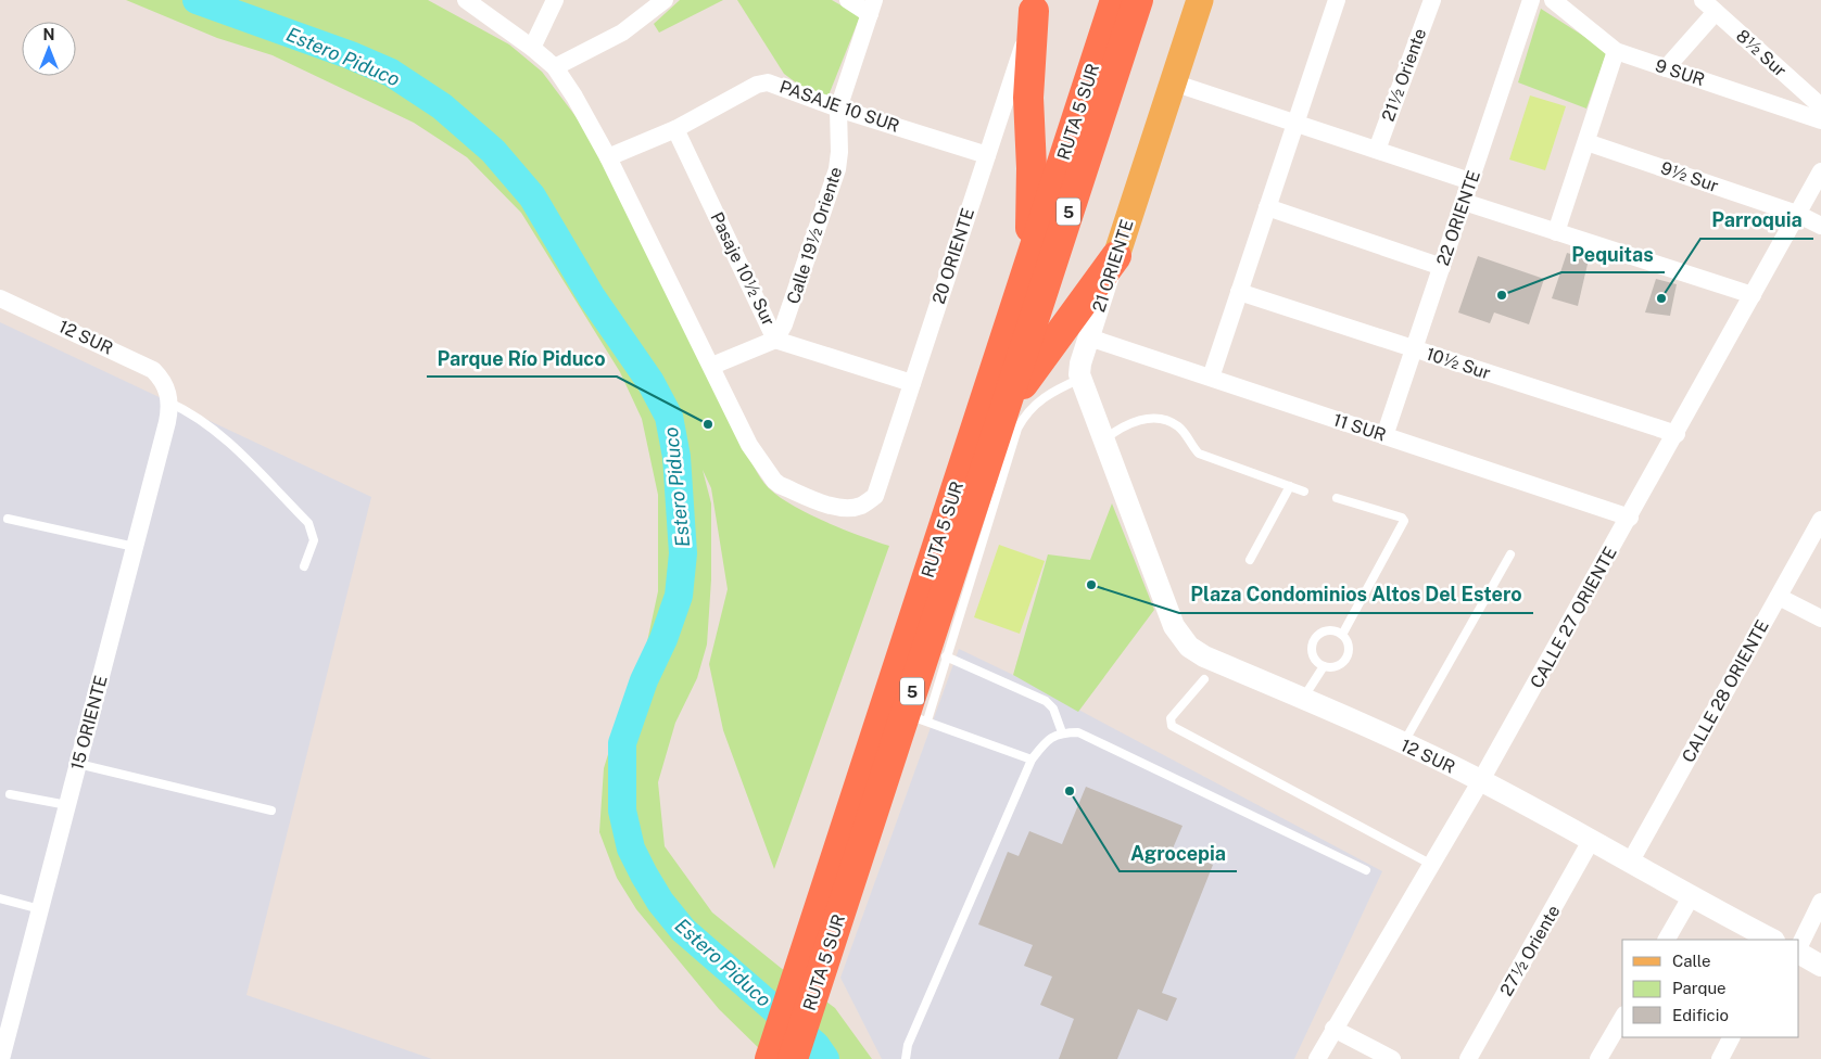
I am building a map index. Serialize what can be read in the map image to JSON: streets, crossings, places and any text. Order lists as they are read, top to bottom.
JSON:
{
  "streets": {
    "highway": ["RUTA 5 SUR", "5"],
    "main road": ["21 ORIENTE"],
    "street": [
      "8½ Sur",
      "9 SUR",
      "21½ Oriente",
      "PASAJE 10 SUR",
      "9½ Sur",
      "22 ORIENTE",
      "Calle 19½ Oriente",
      "20 ORIENTE",
      "Pasaje 10½ Sur",
      "12 SUR",
      "10½ Sur",
      "11 SUR",
      "CALLE 27 ORIENTE",
      "CALLE 28 ORIENTE",
      "15 ORIENTE",
      "27½ Oriente"
    ]
  },
  "crossings": [
    ["PASAJE 10 SUR", "Calle 19½ Oriente"],
    ["PASAJE 10 SUR", "20 ORIENTE"],
    ["PASAJE 10 SUR", "Pasaje 10½ Sur"],
    ["9½ Sur", "CALLE 27 ORIENTE"],
    ["22 ORIENTE", "10½ Sur"],
    ["22 ORIENTE", "11 SUR"],
    ["Calle 19½ Oriente", "Pasaje 10½ Sur"],
    ["20 ORIENTE", "Pasaje 10½ Sur"],
    ["21 ORIENTE", "12 SUR"],
    ["21 ORIENTE", "11 SUR"],
    ["12 SUR", "CALLE 27 ORIENTE"],
    ["12 SUR", "CALLE 28 ORIENTE"],
    ["12 SUR", "15 ORIENTE"],
    ["12 SUR", "27½ Oriente"],
    ["10½ Sur", "CALLE 27 ORIENTE"],
    ["11 SUR", "CALLE 27 ORIENTE"]
  ],
  "water": ["Estero Piduco"],
  "places": [
    "Pequitas",
    "Parroquia",
    "Parque Río Piduco",
    "Plaza Condominios Altos Del Estero",
    "Agrocepia"
  ],
  "legend": ["Calle", "Parque", "Edificio"],
  "north": "top"
}
